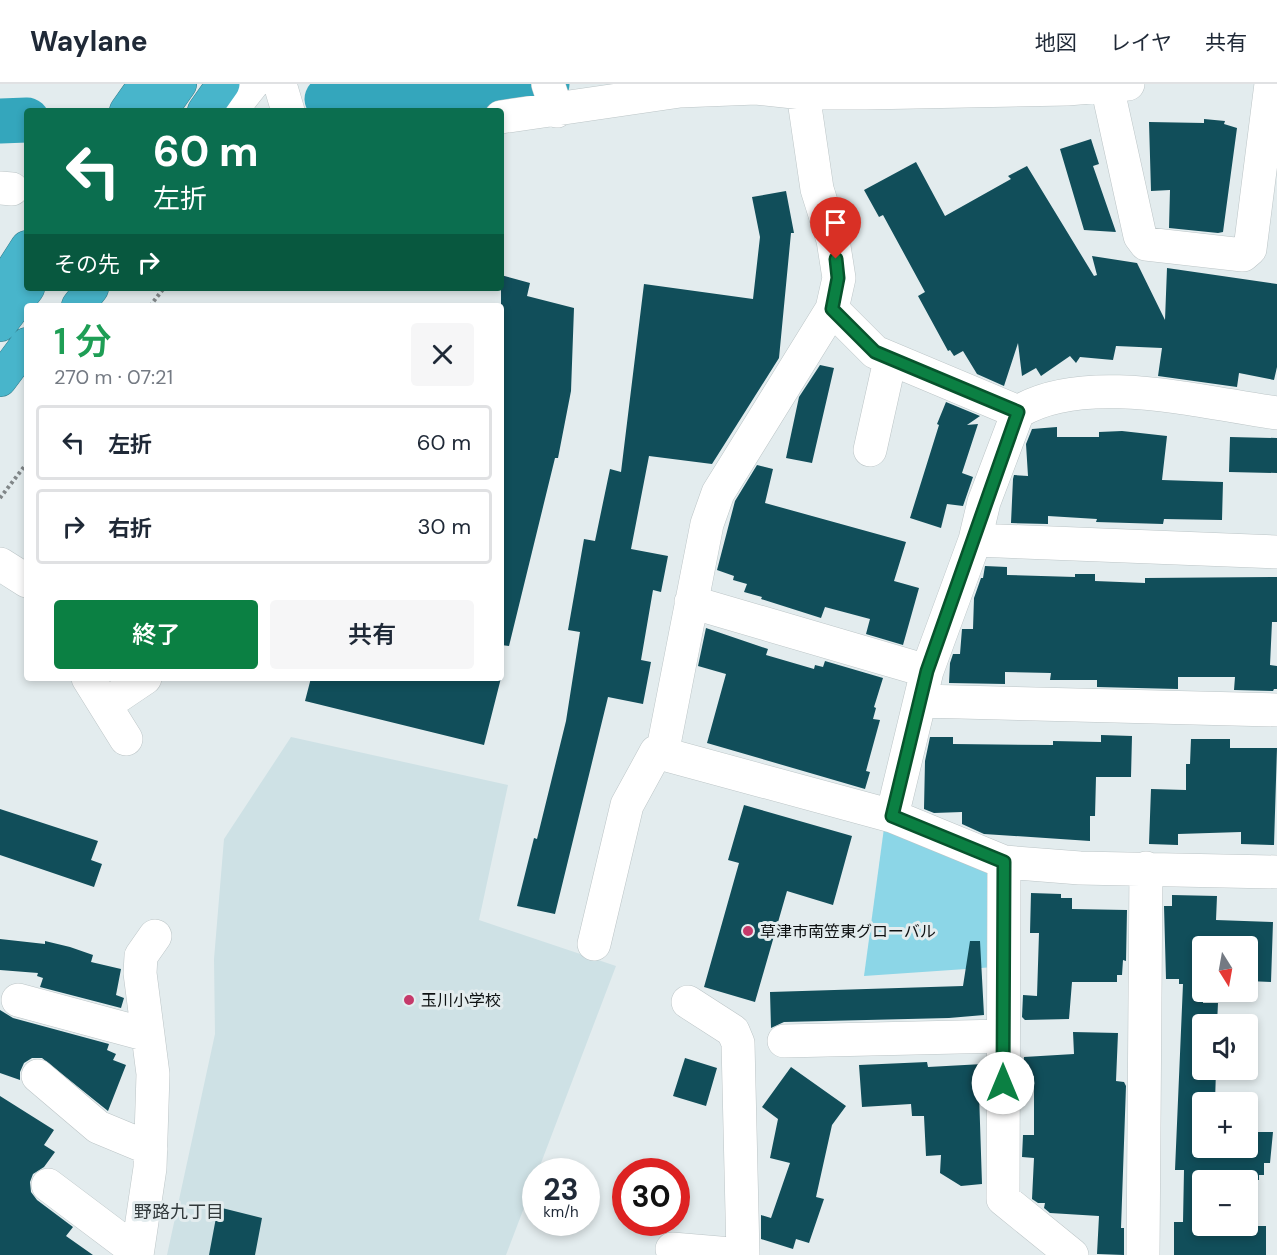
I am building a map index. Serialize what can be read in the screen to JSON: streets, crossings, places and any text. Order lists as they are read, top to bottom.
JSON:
{
  "districts": ["野路九丁目"],
  "places": ["草津市南笠東グローバル", "玉川小学校"],
  "north": "bottom",
  "page": {
    "header": "Waylane",
    "nav": ["地図", "レイヤ", "共有"],
    "turn": ["60 m", "左折"],
    "then": "その先",
    "heading": ["1 分", "270 m · 07:21"],
    "list": [
      {
        "name": "左折",
        "value": "60 m"
      },
      {
        "name": "右折",
        "value": "30 m"
      }
    ],
    "buttons": ["終了", "共有"],
    "map_buttons": ["+", "−"],
    "speed": "23 km/h",
    "limit": "30"
  }
}
